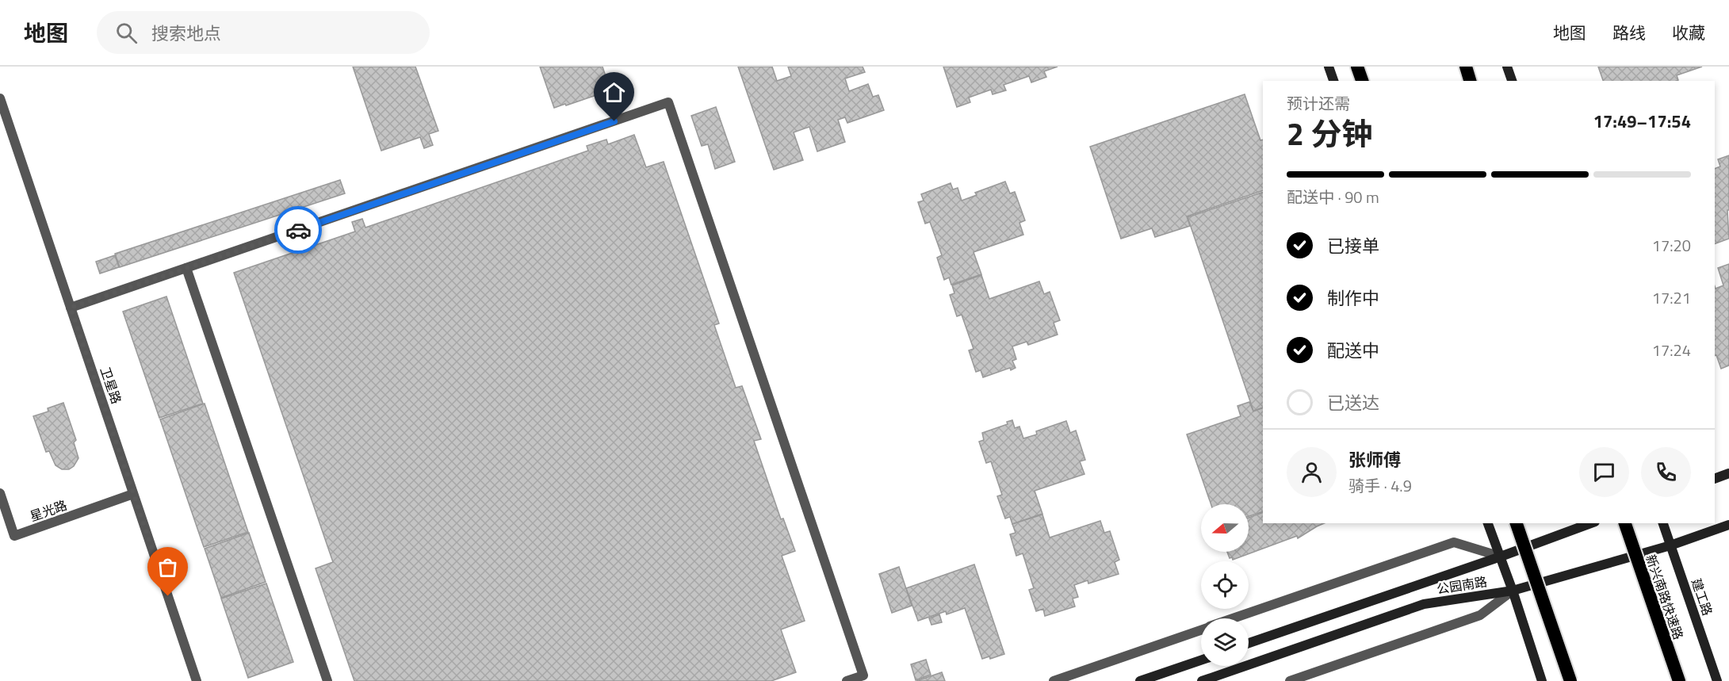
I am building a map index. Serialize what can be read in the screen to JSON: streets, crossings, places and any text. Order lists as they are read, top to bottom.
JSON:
{
  "streets": {
    "highway": ["新兴南路快速路"],
    "main road": ["公园南路", "建工路"],
    "street": ["卫星路", "星光路"]
  },
  "crossings": [
    ["卫星路", "星光路"],
    ["公园南路", "建工路"]
  ],
  "north": "left",
  "page": {
    "header": "地图",
    "search": "搜索地点",
    "nav": ["地图", "路线", "收藏"],
    "heading": ["2 分钟", "预计还需", "17:49–17:54"],
    "panel": ["张师傅", "骑手 · 4.9"],
    "bar": "配送中 · 90 m",
    "list": [
      ["已接单", "17:20"],
      ["制作中", "17:21"],
      ["配送中", "17:24"],
      "已送达"
    ]
  }
}
